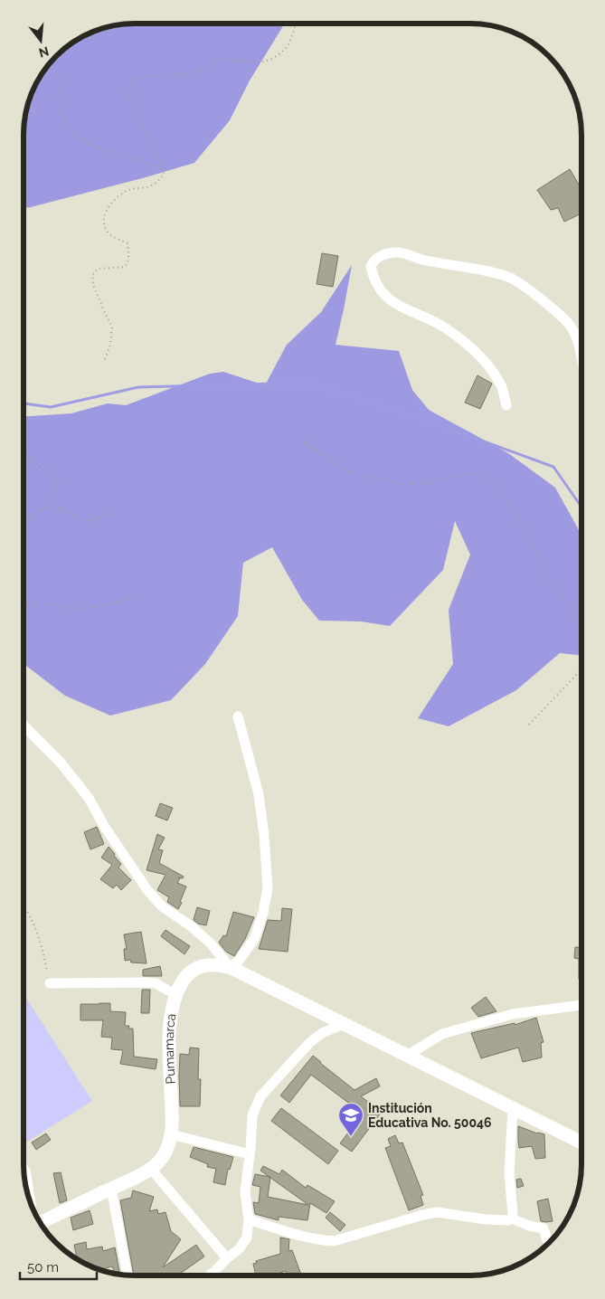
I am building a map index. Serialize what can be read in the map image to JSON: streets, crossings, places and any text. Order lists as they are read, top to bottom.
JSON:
{
  "streets": {
    "main road": ["Pumamarca"]
  },
  "places": {
    "school or university": ["Institución Educativa No. 50046"]
  },
  "scale_bar": "50 m",
  "north": "bottom"
}
